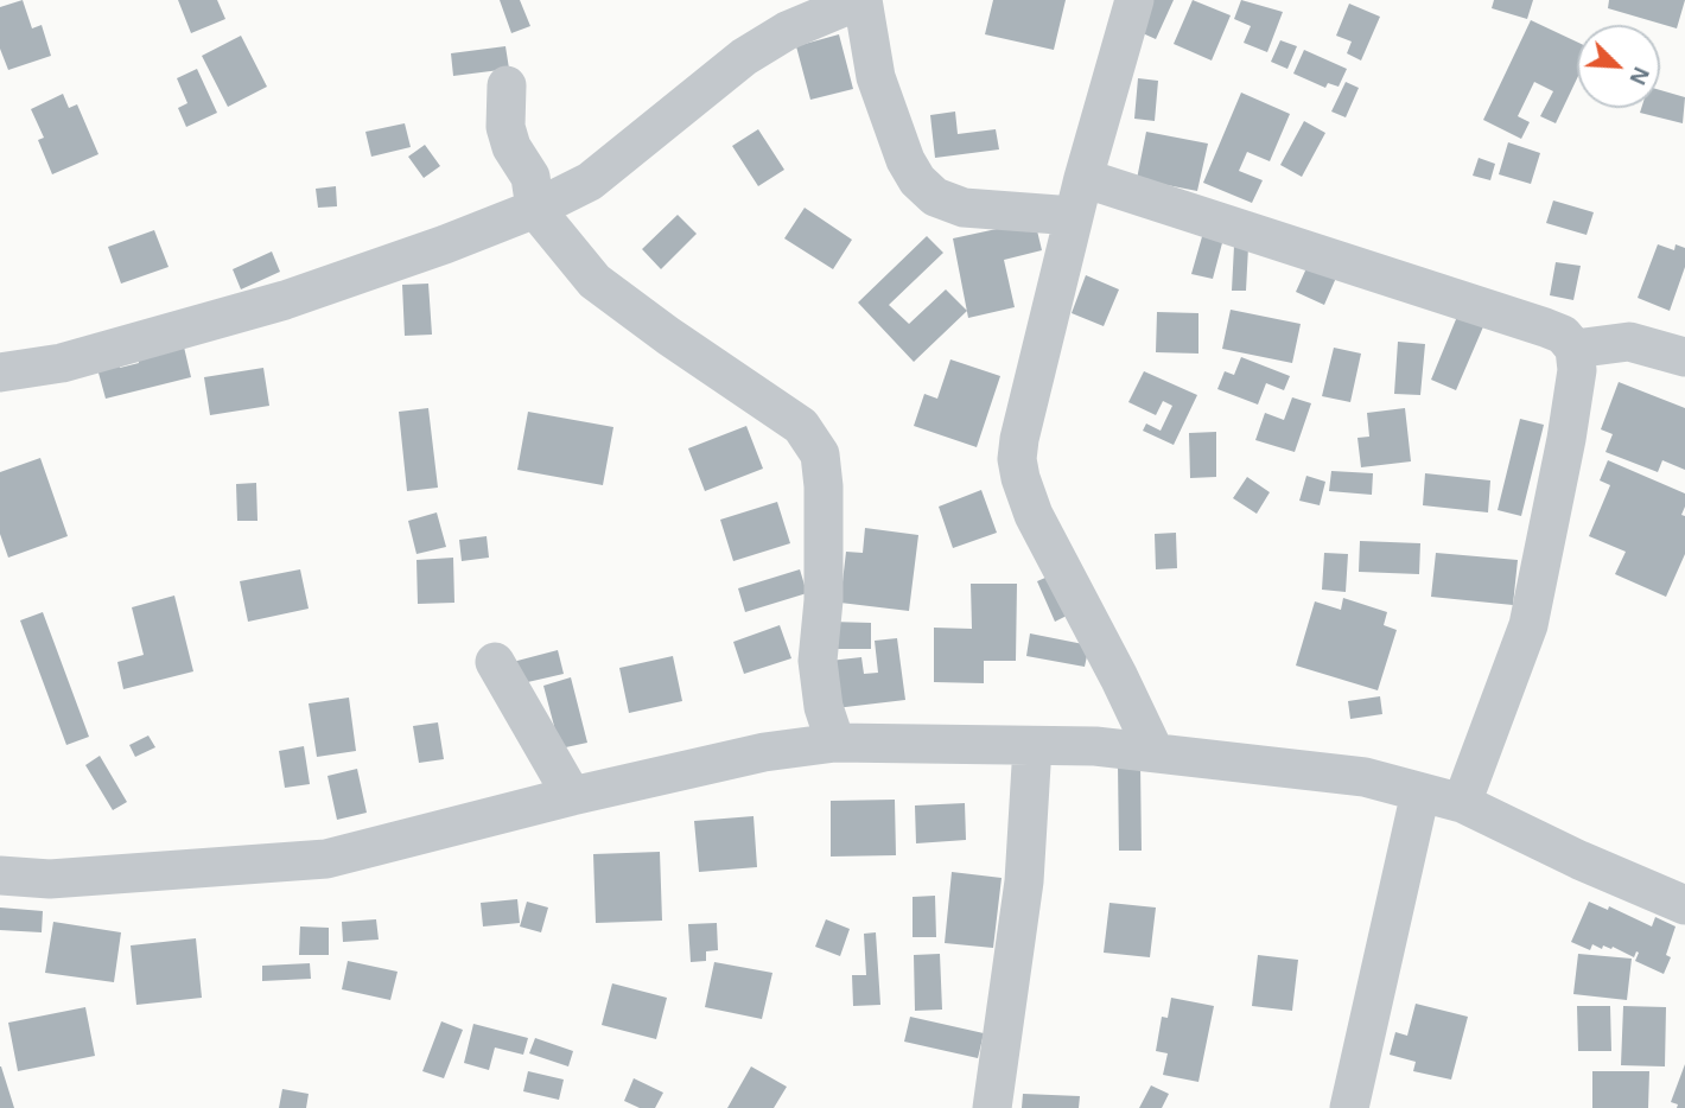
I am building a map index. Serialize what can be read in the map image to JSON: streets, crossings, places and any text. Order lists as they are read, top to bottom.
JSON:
{
  "north": "bottom right"
}
